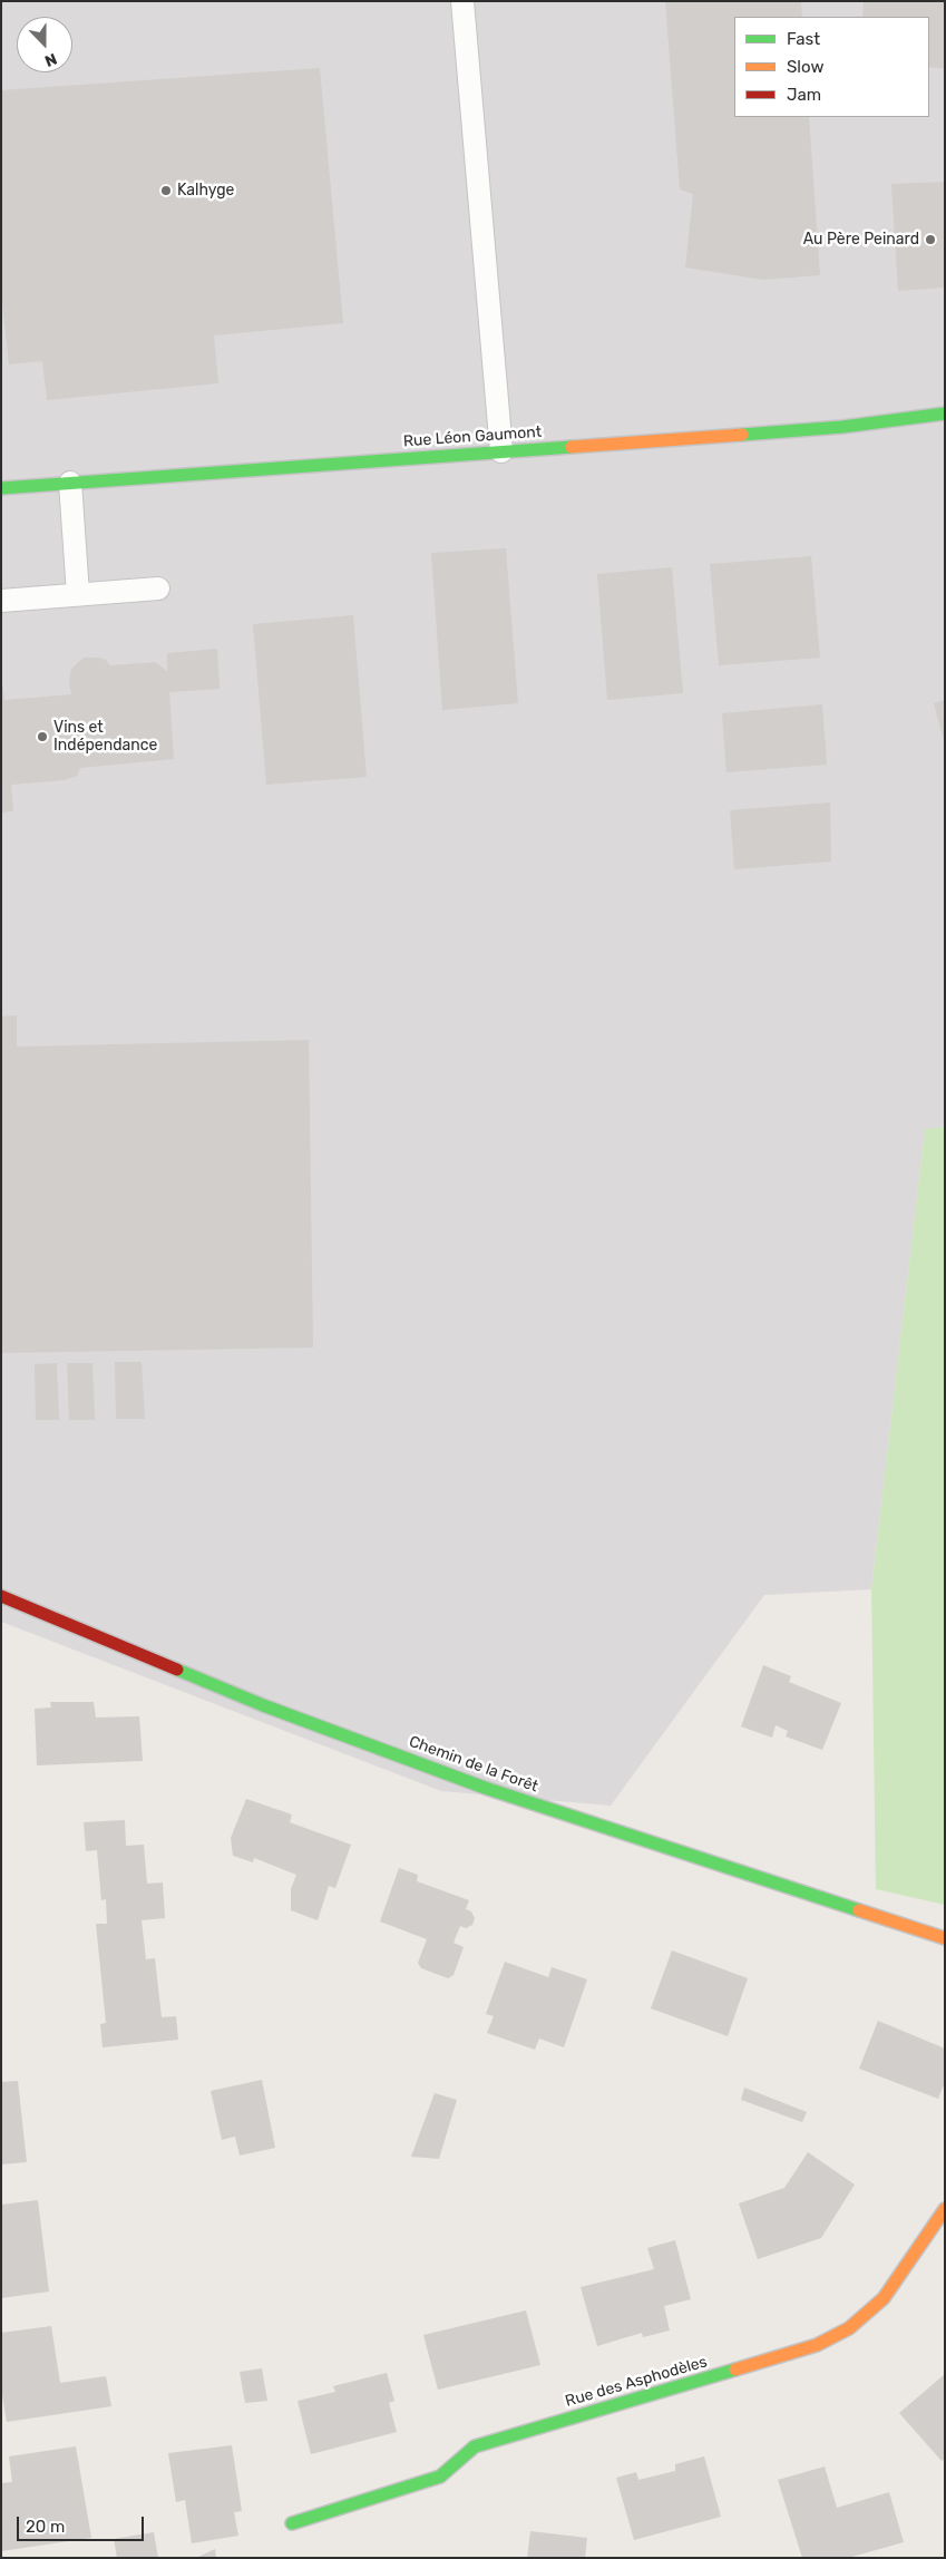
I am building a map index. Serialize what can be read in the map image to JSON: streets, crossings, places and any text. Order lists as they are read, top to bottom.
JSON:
{
  "streets": {
    "street": ["Rue Léon Gaumont", "Chemin de la Forêt", "Rue des Asphodèles"]
  },
  "places": ["Kalhyge", "Au Père Peinard", "Vins et Indépendance"],
  "legend": ["Fast", "Slow", "Jam"],
  "scale_bar": "20 m",
  "north": "bottom"
}
